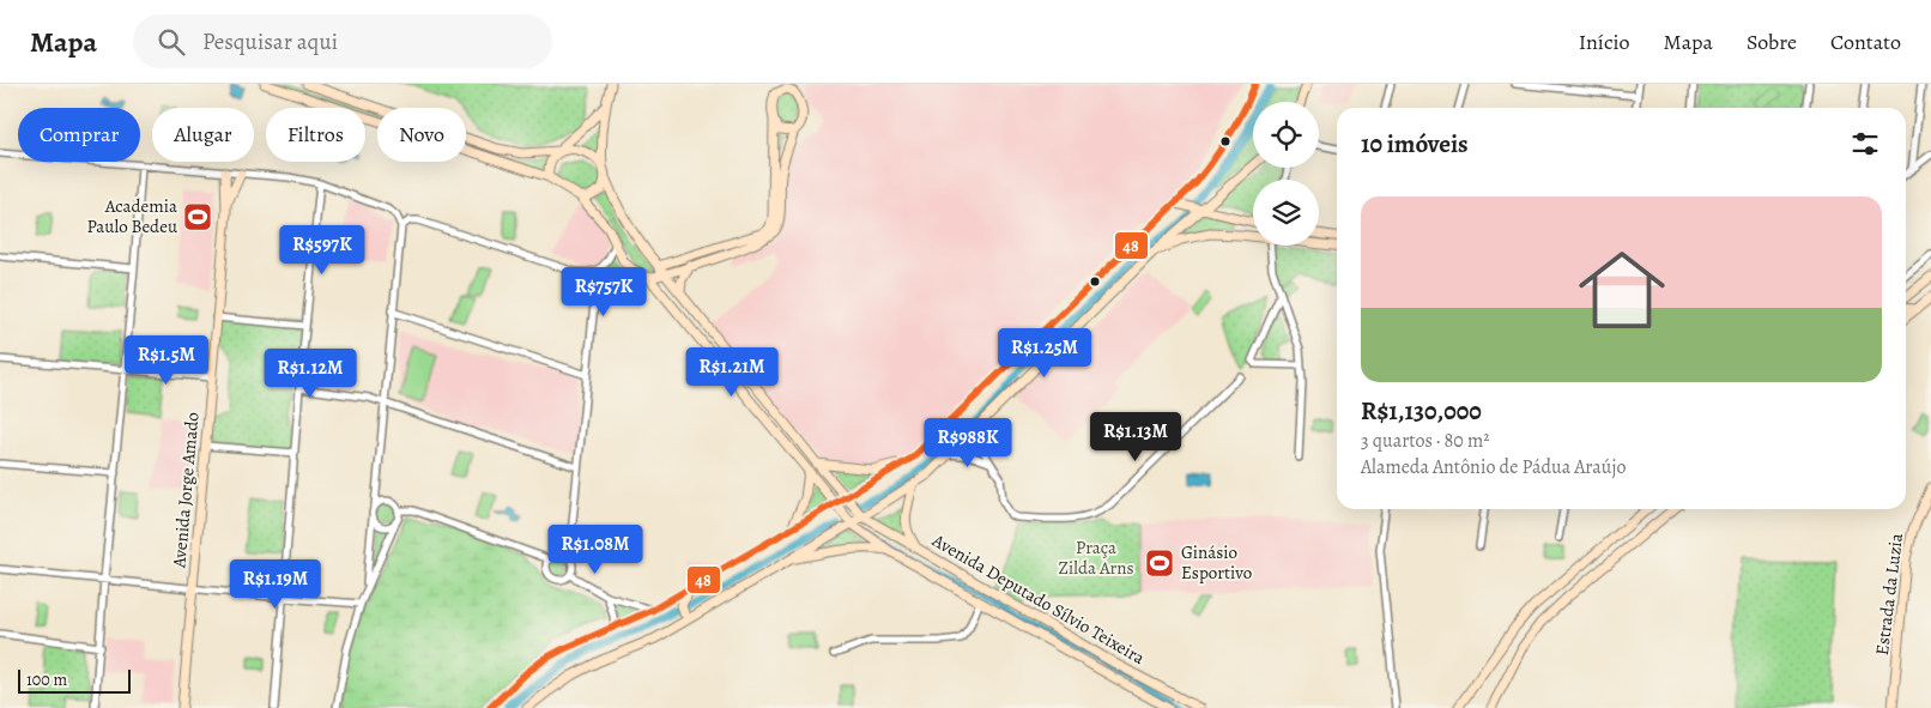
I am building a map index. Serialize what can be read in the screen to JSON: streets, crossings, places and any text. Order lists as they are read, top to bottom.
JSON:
{
  "streets": {
    "main road": ["Avenida Jorge Amado", "Estrada da Luzia", "Avenida Deputado Sílvio Teixeira"]
  },
  "parks": ["Praça Zilda Arns"],
  "places": {
    "sports": ["Academia Paulo Bedeu", "Ginásio Esportivo"]
  },
  "lines": ["transit line 48"],
  "scale_bar": "100 m",
  "page": {
    "header": "Mapa",
    "search": "Pesquisar aqui",
    "nav": [
      "Início",
      "Mapa",
      "Sobre",
      "Contato"
    ],
    "chip": [
      "Comprar",
      "Alugar",
      "Filtros",
      "Novo"
    ],
    "heading": "10 imóveis",
    "list": [
      {
        "name": "R$1,130,000",
        "note": "3 quartos · 80 m² · Alameda Antônio de Pádua Araújo"
      }
    ],
    "price": [
      "R$597K",
      "R$757K",
      "R$1.25M",
      "R$1.5M",
      "R$1.21M",
      "R$1.12M",
      "R$1.13M",
      "R$988K",
      "R$1.08M",
      "R$1.19M"
    ],
    "scale": "100 m"
  }
}
